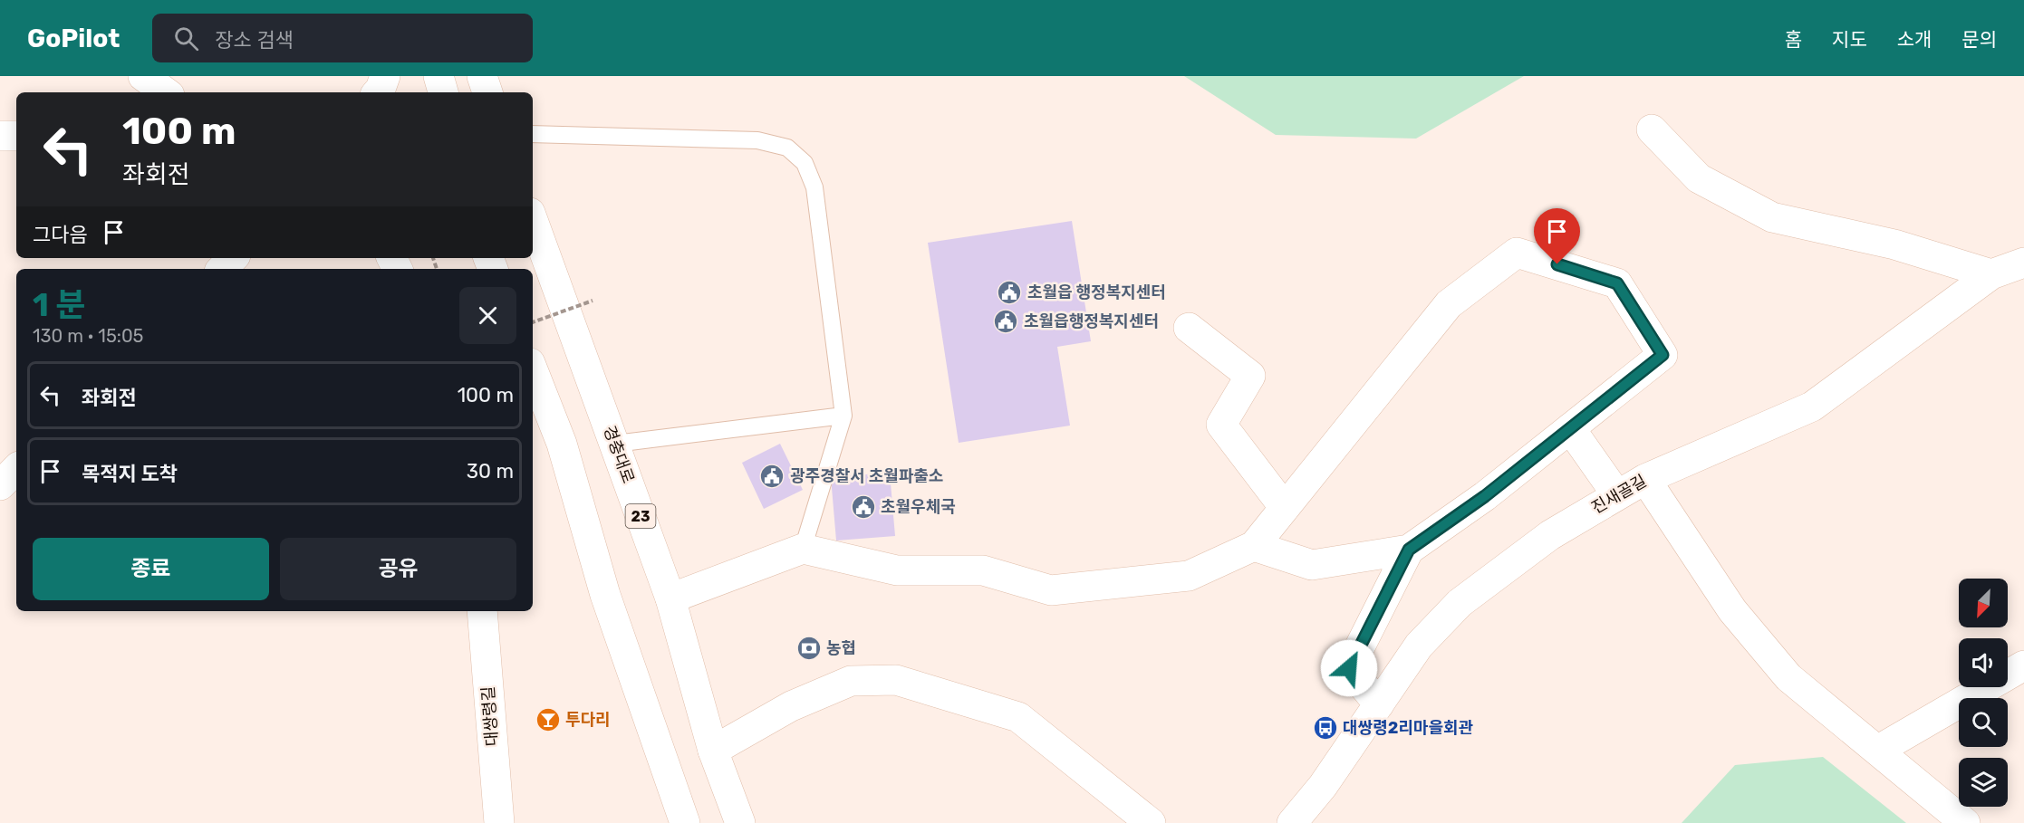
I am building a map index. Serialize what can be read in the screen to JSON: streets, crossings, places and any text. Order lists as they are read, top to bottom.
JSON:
{
  "streets": {
    "street": [
      "경충대로",
      "진새골길",
      "23",
      "대쌍령길"
    ]
  },
  "places": {
    "public building": [
      "초월읍 행정복지센터",
      "초월읍행정복지센터",
      "광주경찰서 초월파출소",
      "초월우체국"
    ],
    "bank": ["농협"],
    "bar": ["투다리"],
    "bus stop": ["대쌍령2리마을회관"]
  },
  "north": "bottom left",
  "page": {
    "header": "GoPilot",
    "search": "장소 검색",
    "nav": [
      "홈",
      "지도",
      "소개",
      "문의"
    ],
    "turn": ["100 m", "좌회전"],
    "then": "그다음",
    "heading": ["1 분", "130 m · 15:05"],
    "list": [
      {
        "name": "좌회전",
        "value": "100 m"
      },
      {
        "name": "목적지 도착",
        "value": "30 m"
      }
    ],
    "buttons": ["종료", "공유"]
  }
}
